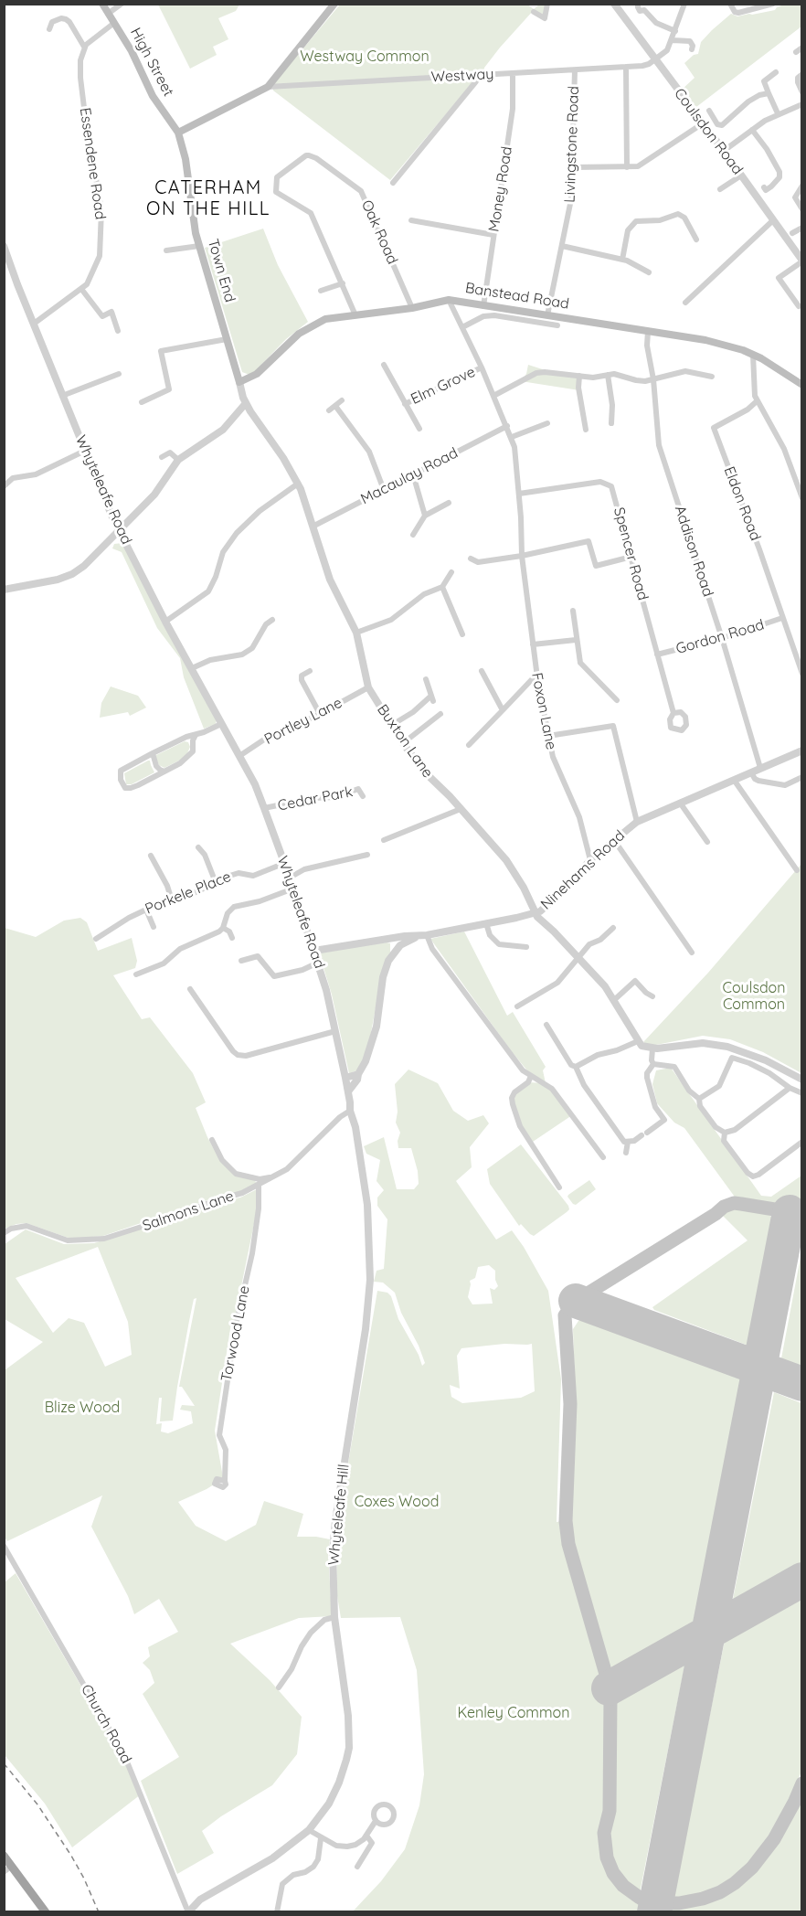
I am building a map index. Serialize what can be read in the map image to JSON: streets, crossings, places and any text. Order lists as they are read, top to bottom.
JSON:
{
  "streets": {
    "main road": ["High Street", "Town End", "Banstead Road"],
    "street": [
      "Westway",
      "Coulsdon Road",
      "Livingstone Road",
      "Essendene Road",
      "Money Road",
      "Oak Road",
      "Elm Grove",
      "Macaulay Road",
      "Whyteleafe Road",
      "Eldon Road",
      "Addison Road",
      "Spencer Road",
      "Gordon Road",
      "Foxon Lane",
      "Portley Lane",
      "Buxton Lane",
      "Cedar Park",
      "Ninehams Road",
      "Porkele Place",
      "Salmons Lane",
      "Torwood Lane",
      "Whyteleafe Hill",
      "Church Road"
    ]
  },
  "crossings": [
    ["High Street", "Town End"],
    ["Westway", "Coulsdon Road"],
    ["Westway", "Livingstone Road"],
    ["Westway", "Money Road"],
    ["Livingstone Road", "Banstead Road"],
    ["Essendene Road", "Whyteleafe Road"],
    ["Money Road", "Banstead Road"],
    ["Oak Road", "Banstead Road"],
    ["Town End", "Banstead Road"],
    ["Town End", "Buxton Lane"],
    ["Banstead Road", "Addison Road"],
    ["Banstead Road", "Foxon Lane"],
    ["Banstead Road", "Buxton Lane"],
    ["Elm Grove", "Foxon Lane"],
    ["Macaulay Road", "Foxon Lane"],
    ["Macaulay Road", "Buxton Lane"],
    ["Whyteleafe Road", "Portley Lane"],
    ["Whyteleafe Road", "Cedar Park"],
    ["Whyteleafe Road", "Porkele Place"],
    ["Whyteleafe Road", "Salmons Lane"],
    ["Whyteleafe Road", "Whyteleafe Hill"],
    ["Eldon Road", "Gordon Road"],
    ["Addison Road", "Gordon Road"],
    ["Addison Road", "Ninehams Road"],
    ["Spencer Road", "Gordon Road"],
    ["Spencer Road", "Foxon Lane"],
    ["Foxon Lane", "Ninehams Road"],
    ["Portley Lane", "Buxton Lane"],
    ["Buxton Lane", "Ninehams Road"],
    ["Salmons Lane", "Torwood Lane"],
    ["Salmons Lane", "Whyteleafe Hill"],
    ["Whyteleafe Hill", "Church Road"]
  ],
  "districts": ["CATERHAM ON THE HILL"],
  "parks": [
    "Westway Common",
    "Coulsdon Common",
    "Blize Wood",
    "Coxes Wood",
    "Kenley Common"
  ]
}
